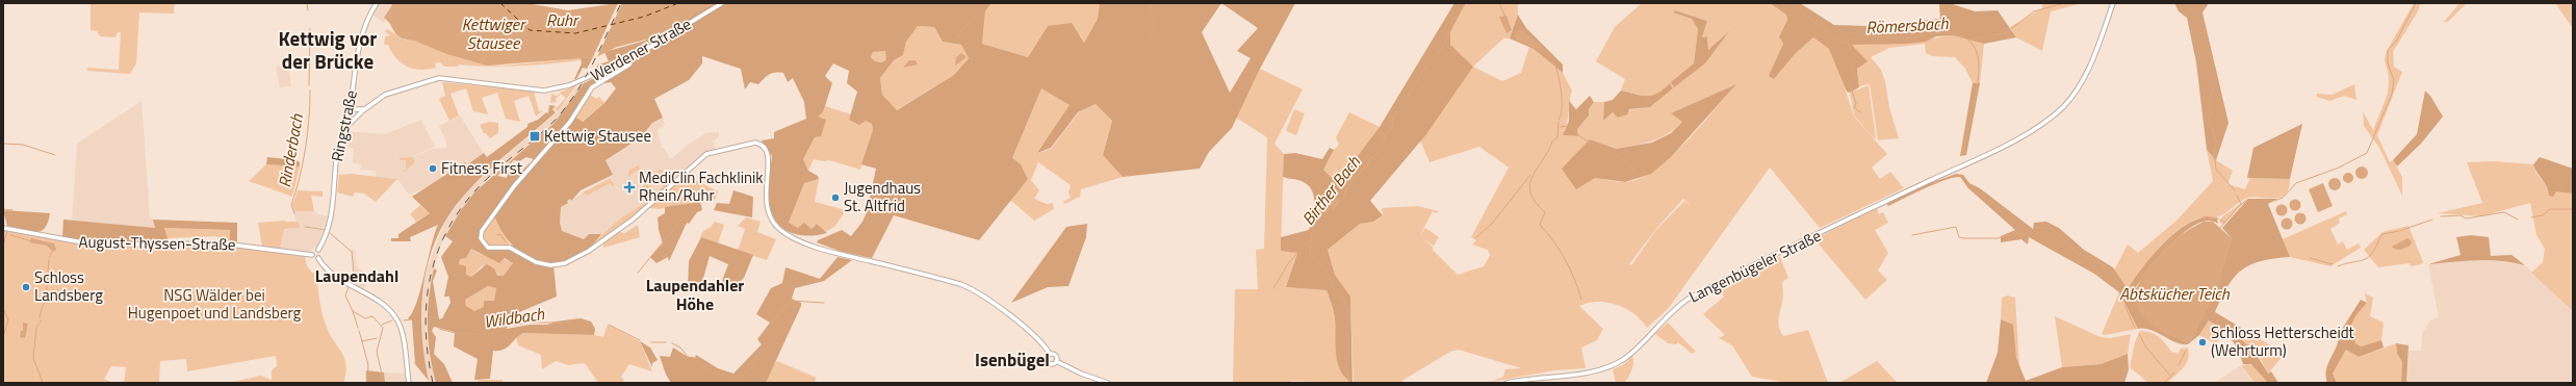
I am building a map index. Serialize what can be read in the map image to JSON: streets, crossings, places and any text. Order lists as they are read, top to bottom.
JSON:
{
  "streets": {
    "main road": [
      "Werdener Straße",
      "Ringstraße",
      "August-Thyssen-Straße",
      "Langenbügeler Straße"
    ]
  },
  "crossings": [
    ["Werdener Straße", "Ringstraße"]
  ],
  "districts": [
    "Kettwig vor der Brücke",
    "Laupendahl",
    "Laupendahler Höhe",
    "Isenbügel"
  ],
  "water": [
    "Ruhr",
    "Kettwiger Stausee",
    "Römersbach",
    "Rinderbach",
    "Birther Bach",
    "Abtskücher Teich",
    "Wildbach"
  ],
  "parks": ["NSG Wälder bei Hugenpoet und Landsberg"],
  "places": {
    "transit": ["Kettwig Stausee"],
    "other": [
      "Fitness First",
      "Jugendhaus St. Altfrid",
      "Schloss Landsberg",
      "Schloss Hetterscheidt (Wehrturm)"
    ],
    "health": ["MediClin Fachklinik Rhein/Ruhr"]
  }
}
